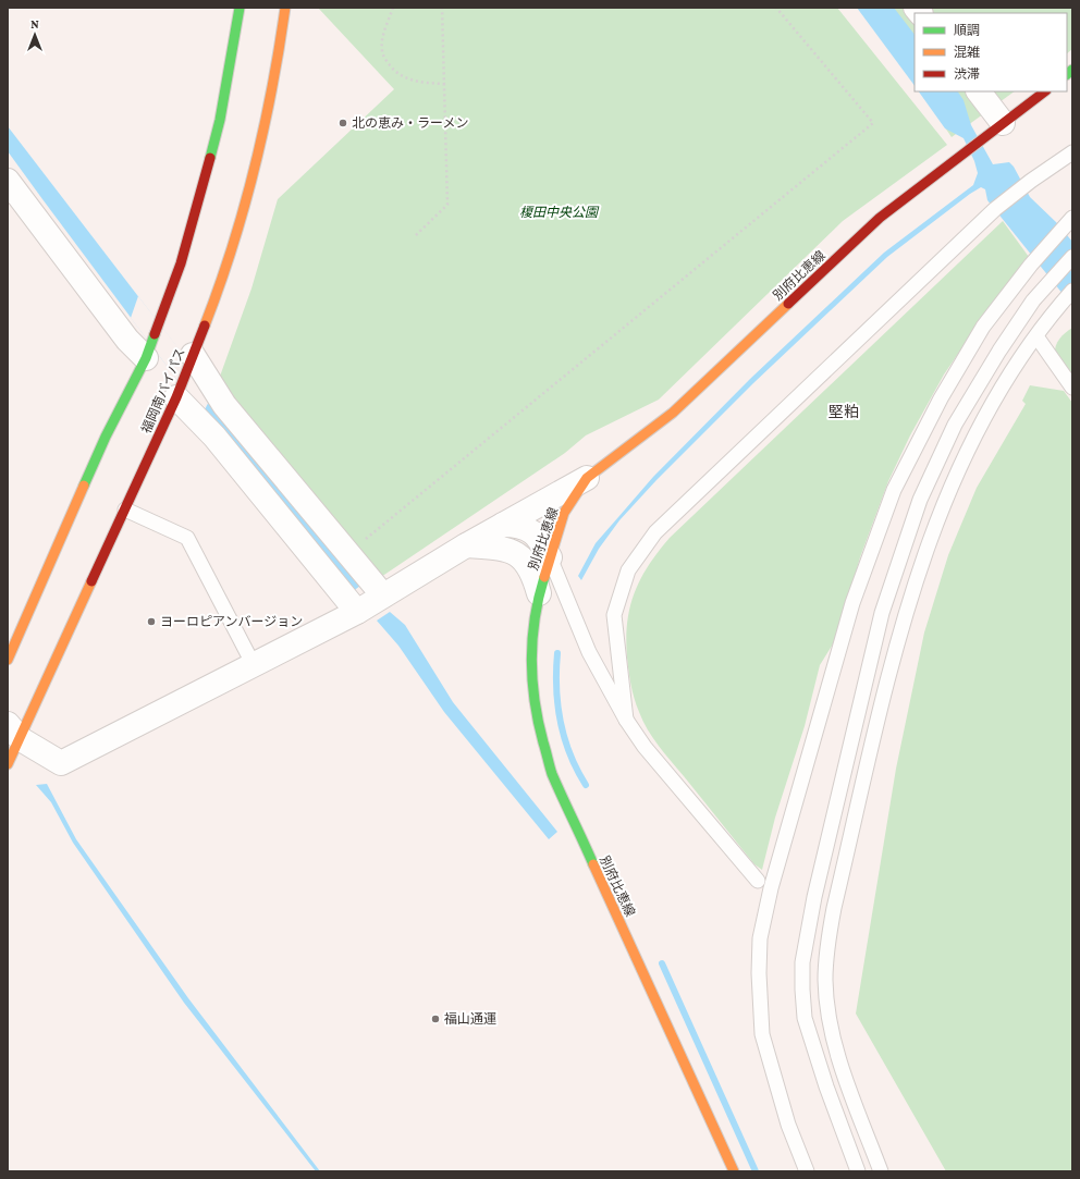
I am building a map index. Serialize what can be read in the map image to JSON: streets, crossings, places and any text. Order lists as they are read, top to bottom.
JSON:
{
  "streets": {
    "main road": ["別府比恵線", "福岡南バイパス"]
  },
  "districts": ["堅粕"],
  "parks": ["榎田中央公園"],
  "places": ["北の恵み・ラーメン", "ヨーロピアンバージョン", "福山通運"],
  "legend": ["順調", "混雑", "渋滞"],
  "north": "top"
}
